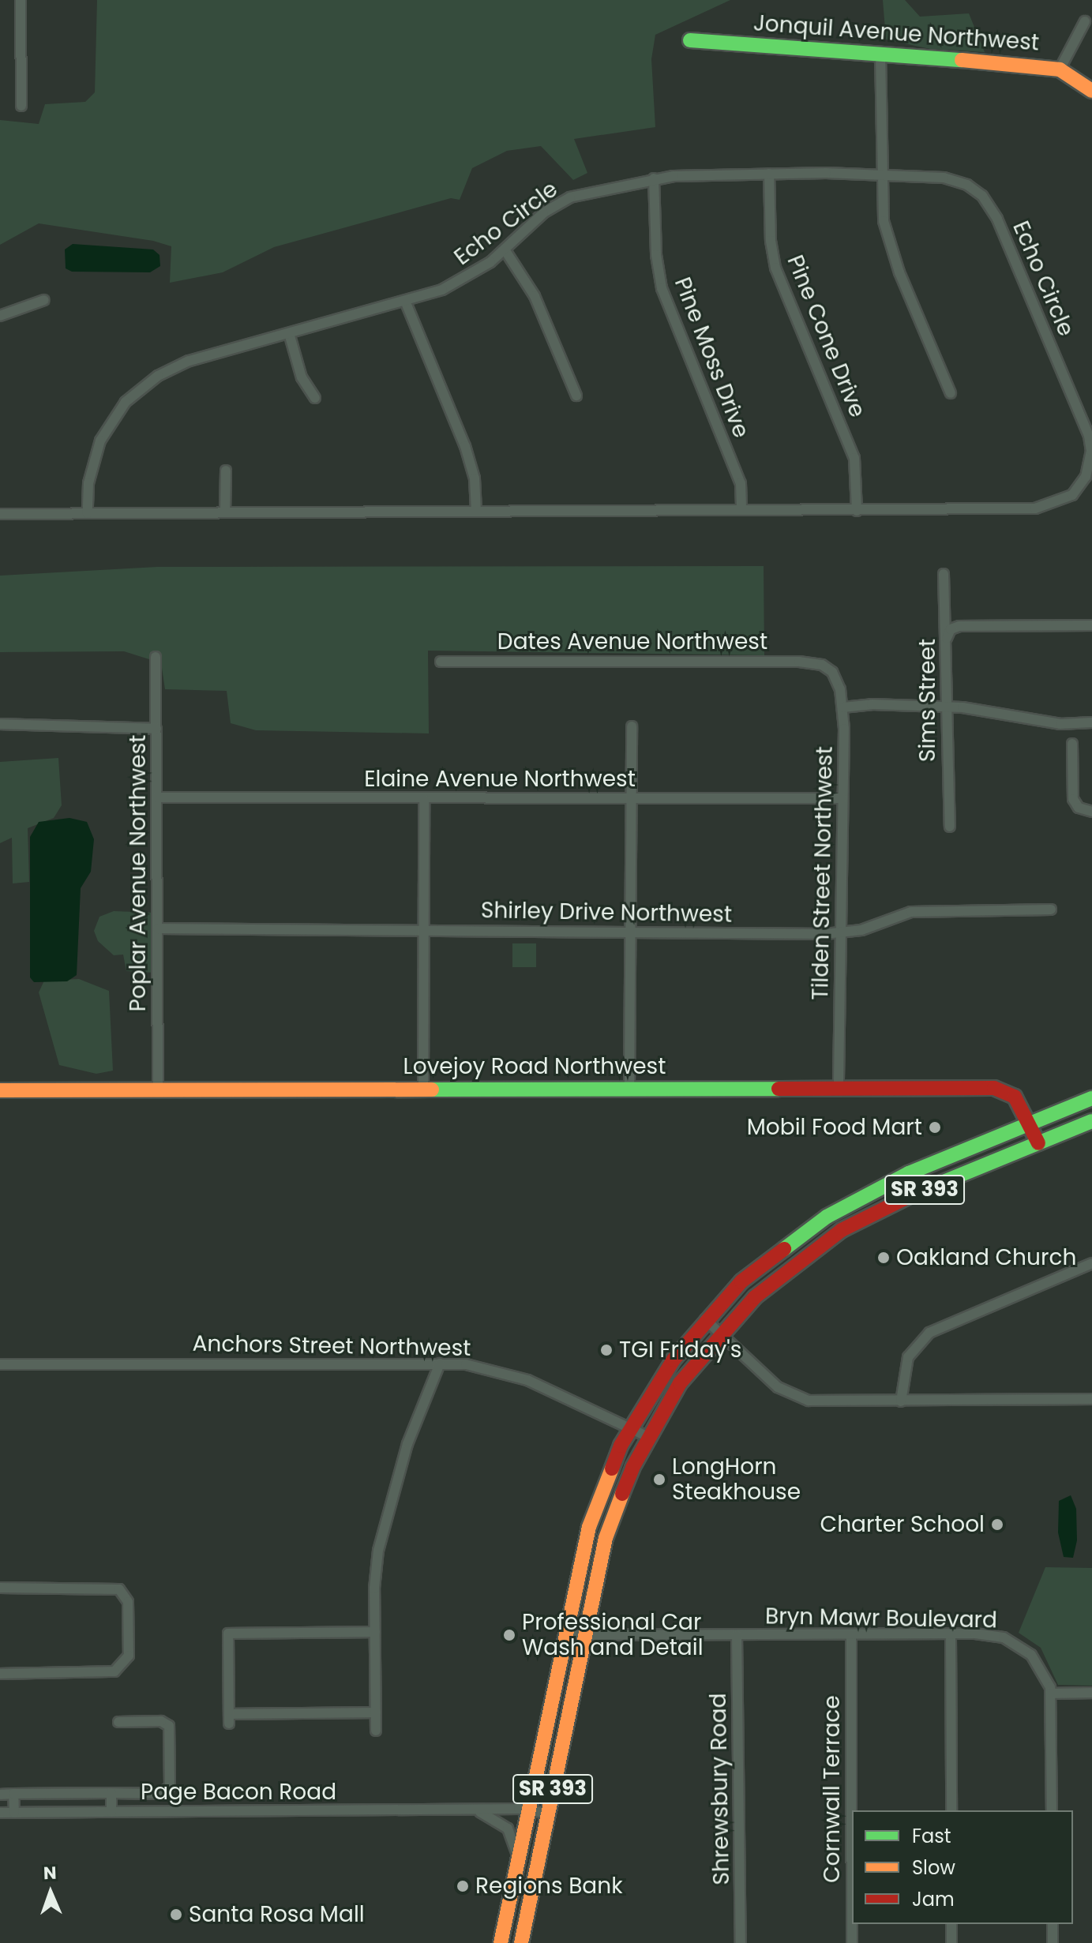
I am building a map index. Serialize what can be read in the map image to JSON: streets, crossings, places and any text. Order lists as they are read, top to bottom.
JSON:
{
  "streets": {
    "main road": ["Jonquil Avenue Northwest", "Lovejoy Road Northwest", "SR 393"],
    "street": [
      "Echo Circle",
      "Pine Cone Drive",
      "Pine Moss Drive",
      "Dates Avenue Northwest",
      "Sims Street",
      "Elaine Avenue Northwest",
      "Poplar Avenue Northwest",
      "Tilden Street Northwest",
      "Shirley Drive Northwest",
      "Anchors Street Northwest",
      "Bryn Mawr Boulevard",
      "Shrewsbury Road",
      "Cornwall Terrace",
      "Page Bacon Road"
    ]
  },
  "crossings": [
    ["Echo Circle", "Pine Cone Drive"],
    ["Echo Circle", "Pine Moss Drive"],
    ["Dates Avenue Northwest", "Tilden Street Northwest"],
    ["Elaine Avenue Northwest", "Poplar Avenue Northwest"],
    ["Elaine Avenue Northwest", "Tilden Street Northwest"],
    ["Poplar Avenue Northwest", "Shirley Drive Northwest"],
    ["Poplar Avenue Northwest", "Lovejoy Road Northwest"],
    ["Tilden Street Northwest", "Shirley Drive Northwest"],
    ["Tilden Street Northwest", "Lovejoy Road Northwest"],
    ["Lovejoy Road Northwest", "SR 393"],
    ["SR 393", "Anchors Street Northwest"],
    ["SR 393", "Bryn Mawr Boulevard"],
    ["SR 393", "Page Bacon Road"],
    ["Bryn Mawr Boulevard", "Shrewsbury Road"],
    ["Bryn Mawr Boulevard", "Cornwall Terrace"]
  ],
  "places": [
    "Mobil Food Mart",
    "Oakland Church",
    "TGI Friday's",
    "LongHorn Steakhouse",
    "Charter School",
    "Professional Car Wash and Detail",
    "Regions Bank",
    "Santa Rosa Mall"
  ],
  "legend": ["Fast", "Slow", "Jam"],
  "north": "top"
}
